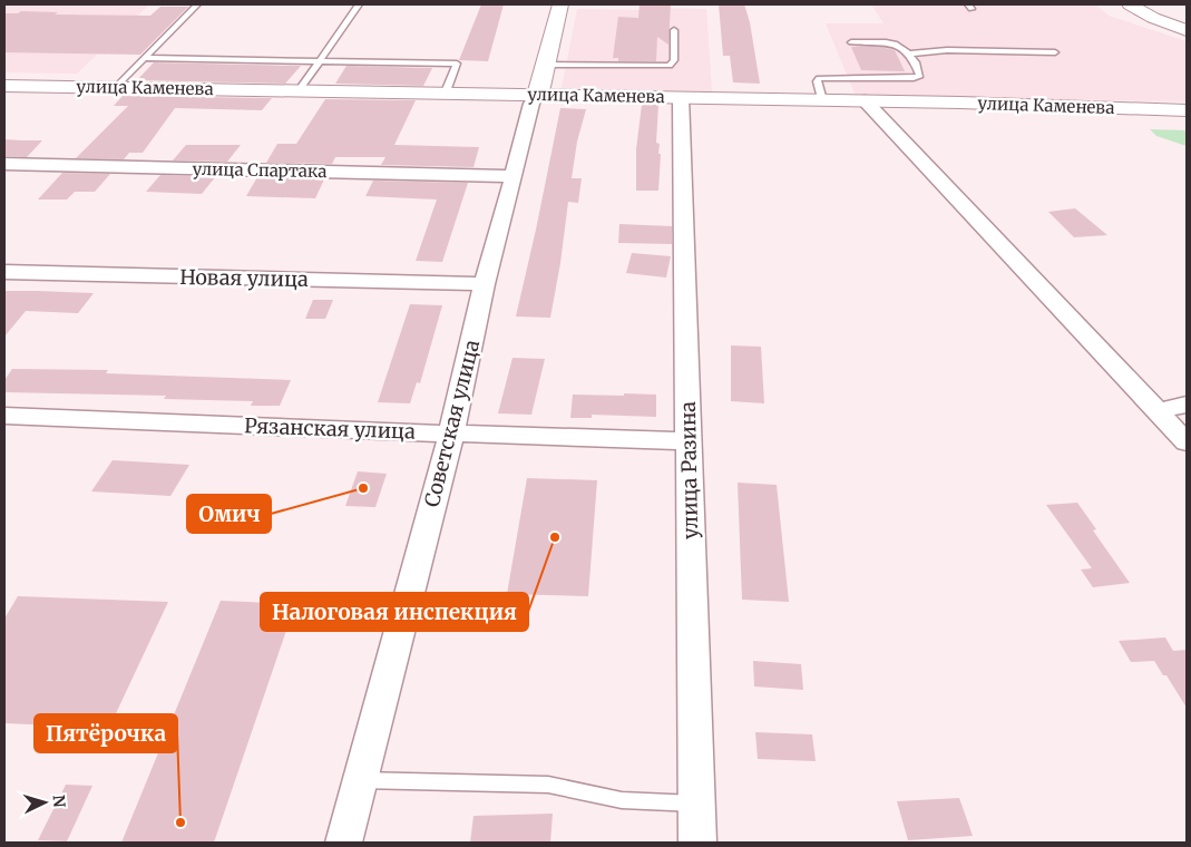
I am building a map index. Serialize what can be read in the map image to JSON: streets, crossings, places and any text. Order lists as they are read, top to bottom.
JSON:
{
  "streets": {
    "main road": ["улица Каменева", "Советская улица"],
    "street": [
      "улица Спартака",
      "Новая улица",
      "Рязанская улица",
      "улица Разина"
    ]
  },
  "crossings": [
    ["улица Каменева", "Советская улица"],
    ["улица Каменева", "улица Разина"],
    ["улица Спартака", "Советская улица"],
    ["Новая улица", "Советская улица"],
    ["Советская улица", "Рязанская улица"],
    ["Рязанская улица", "улица Разина"]
  ],
  "places": ["Омич", "Налоговая инспекция", "Пятёрочка"],
  "north": "right"
}
